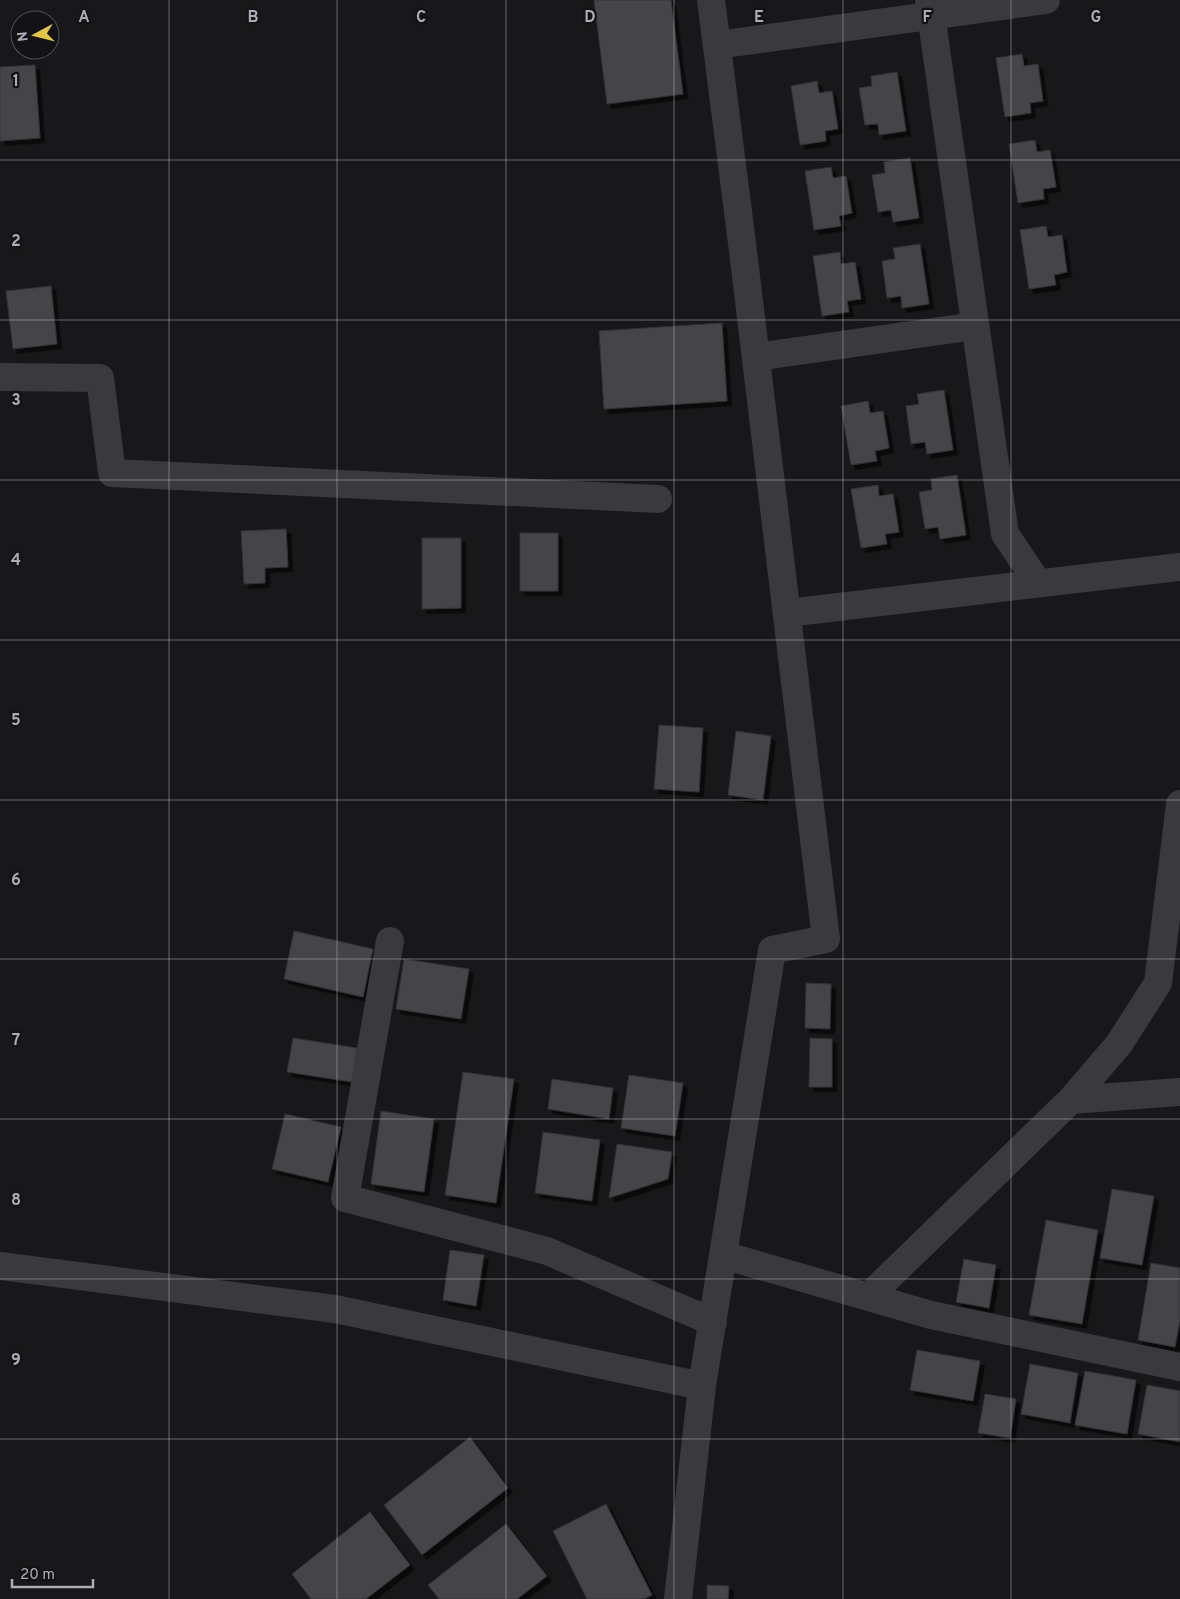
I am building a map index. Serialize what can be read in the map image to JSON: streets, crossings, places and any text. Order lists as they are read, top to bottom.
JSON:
{
  "scale_bar": "20 m",
  "north": "left",
  "grid": {
    "columns": [
      "A",
      "B",
      "C",
      "D",
      "E",
      "F",
      "G"
    ],
    "rows": [
      "1",
      "2",
      "3",
      "4",
      "5",
      "6",
      "7",
      "8",
      "9"
    ]
  }
}
